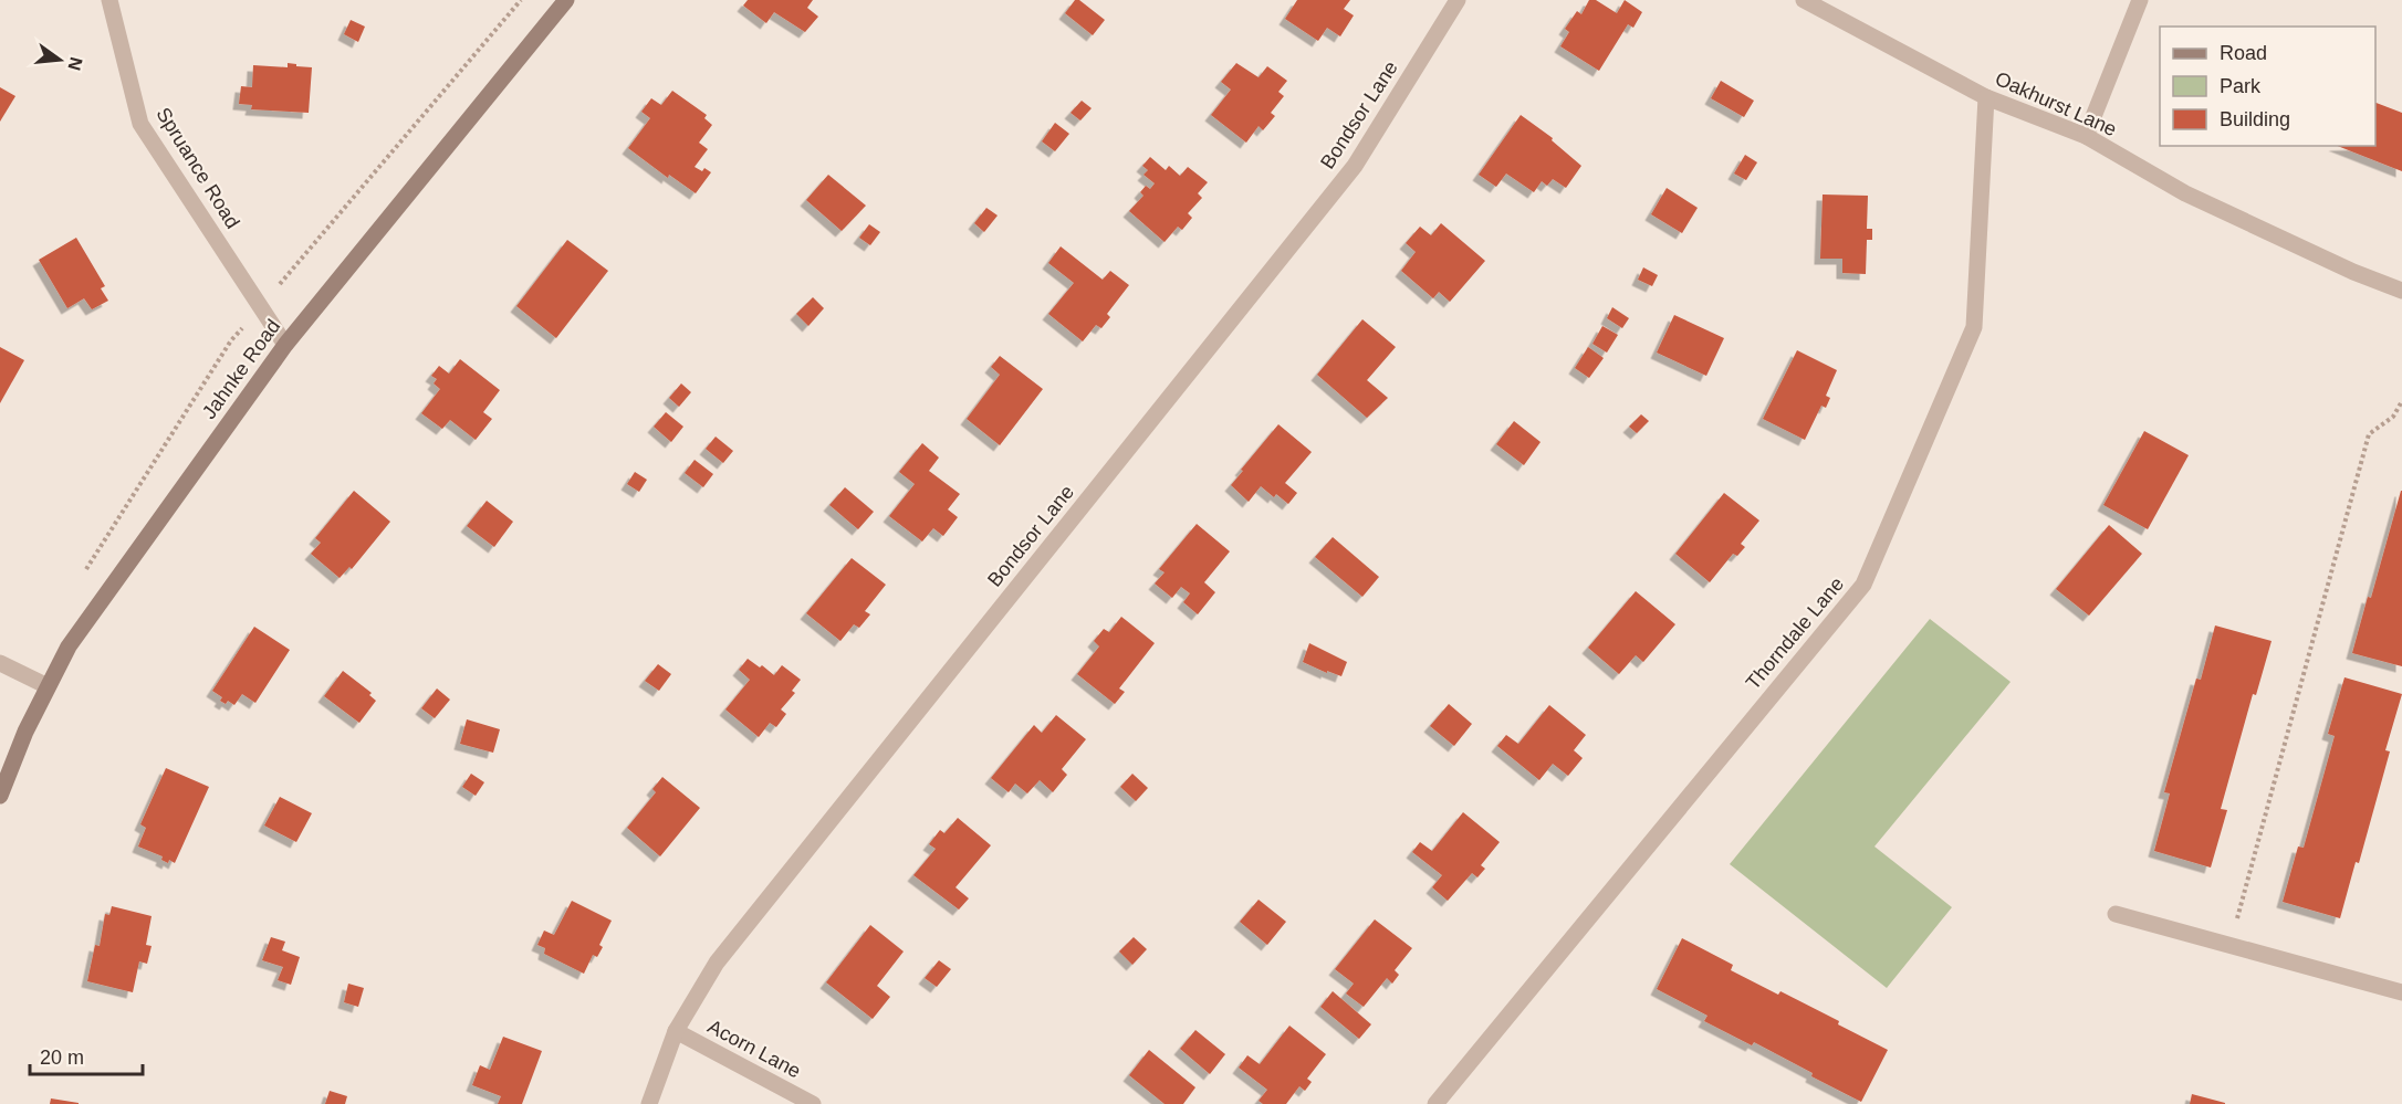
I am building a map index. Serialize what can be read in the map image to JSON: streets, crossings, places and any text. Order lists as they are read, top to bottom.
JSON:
{
  "streets": {
    "main road": ["Jahnke Road"],
    "street": [
      "Oakhurst Lane",
      "Bondsor Lane",
      "Spruance Road",
      "Thorndale Lane",
      "Acorn Lane"
    ]
  },
  "crossings": [
    ["Oakhurst Lane", "Thorndale Lane"],
    ["Bondsor Lane", "Acorn Lane"],
    ["Spruance Road", "Jahnke Road"]
  ],
  "legend": ["Road", "Park", "Building"],
  "scale_bar": "20 m",
  "north": "right"
}
